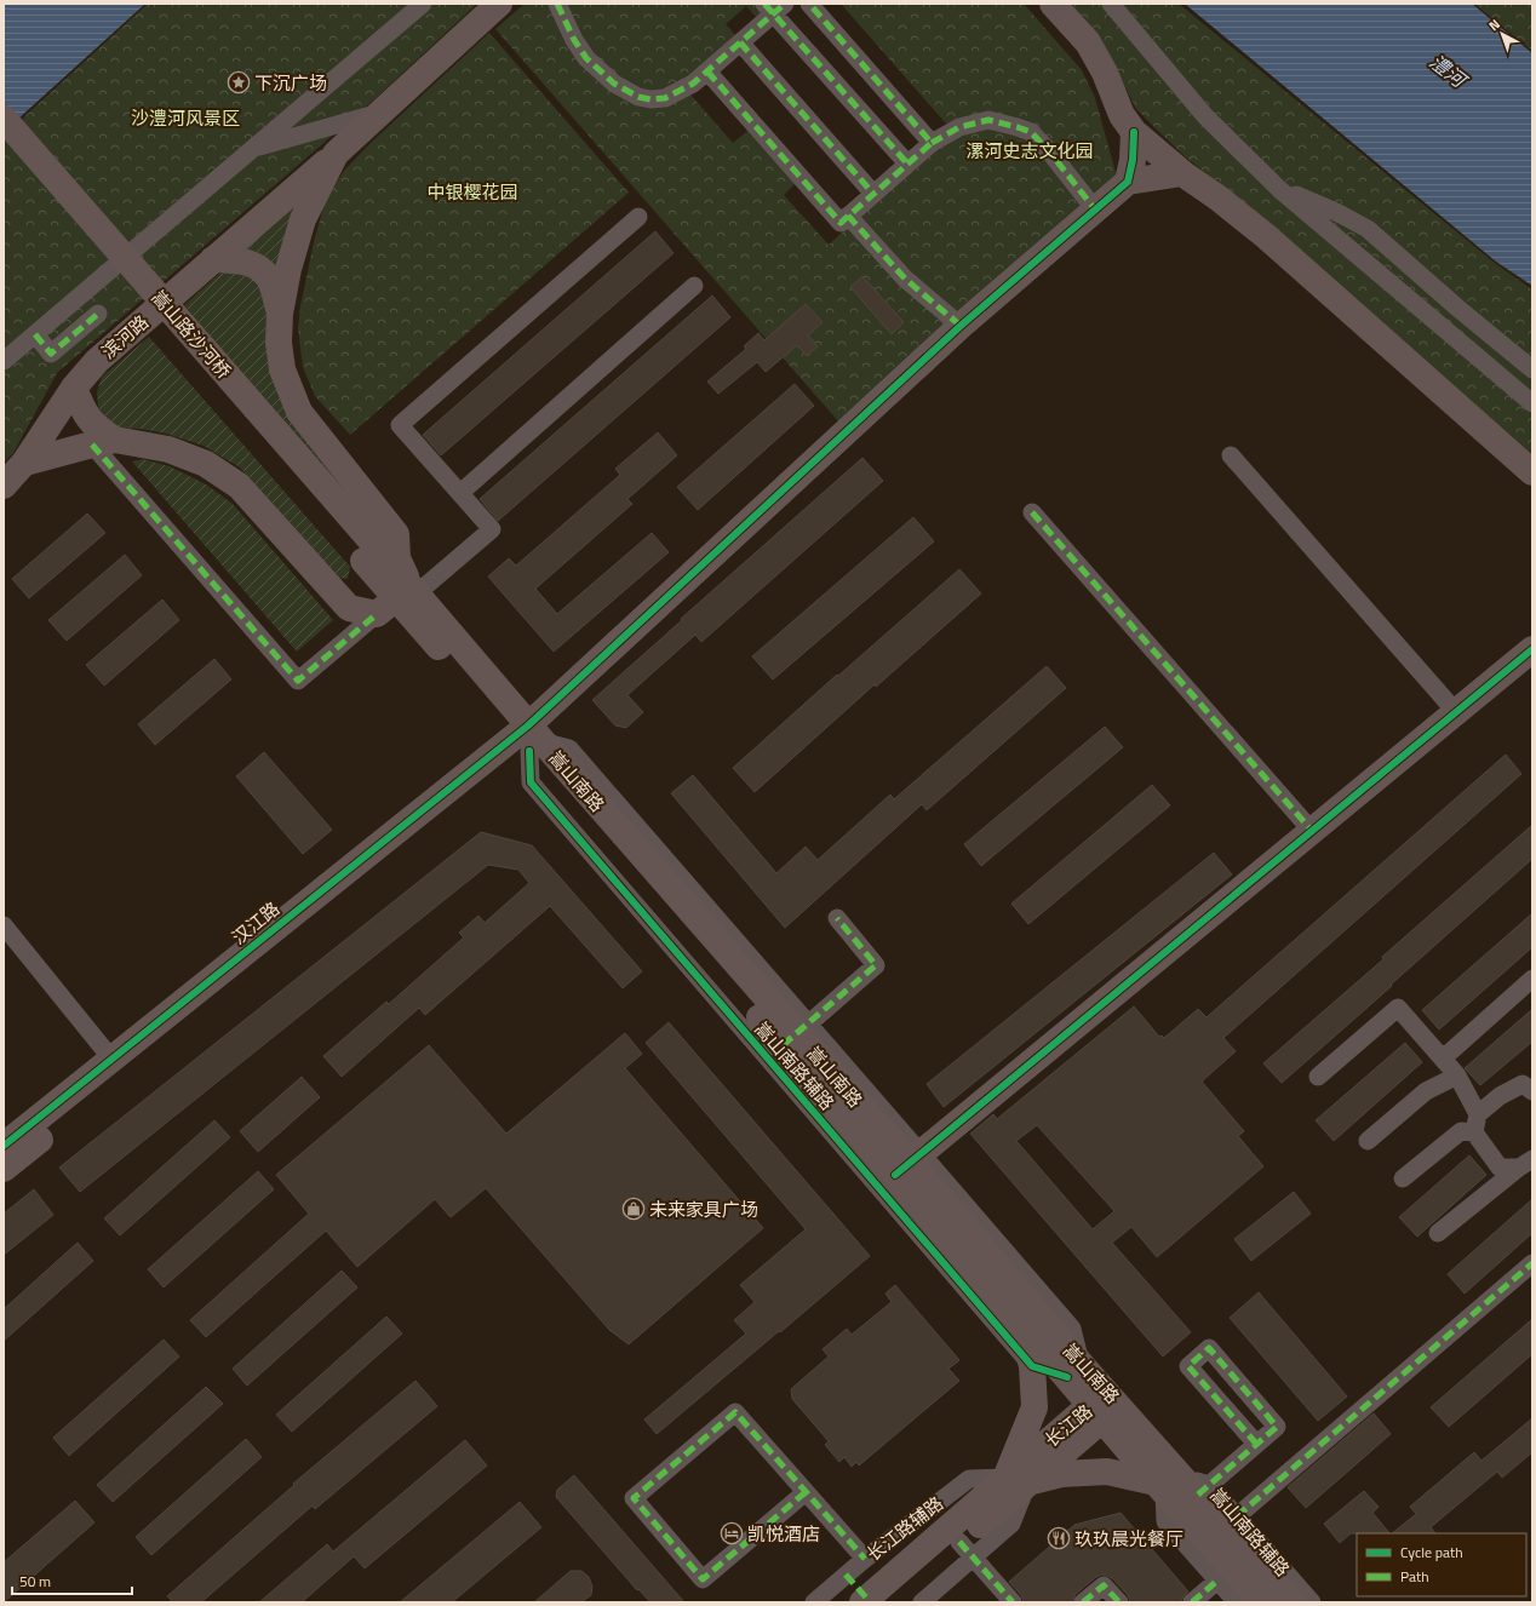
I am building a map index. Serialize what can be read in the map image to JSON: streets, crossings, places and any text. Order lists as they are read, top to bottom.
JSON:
{
  "streets": {
    "street": [
      "嵩山路沙河桥",
      "滨河路",
      "嵩山南路",
      "汉江路",
      "嵩山南路辅路",
      "长江路",
      "长江路辅路"
    ]
  },
  "crossings": [
    ["嵩山路沙河桥", "嵩山南路"],
    ["嵩山南路", "汉江路"],
    ["嵩山南路", "嵩山南路辅路"],
    ["嵩山南路", "长江路"],
    ["汉江路", "嵩山南路辅路"],
    ["长江路", "长江路辅路"]
  ],
  "water": ["澧河"],
  "parks": ["沙澧河风景区", "漯河史志文化园", "中银樱花园"],
  "places": {
    "place": ["下沉广场"],
    "shop": ["未来家具广场"],
    "hotel": ["凯悦酒店"],
    "restaurant": ["玖玖晨光餐厅"]
  },
  "legend": ["Cycle path", "Path"],
  "scale_bar": "50 m",
  "north": "top left"
}
